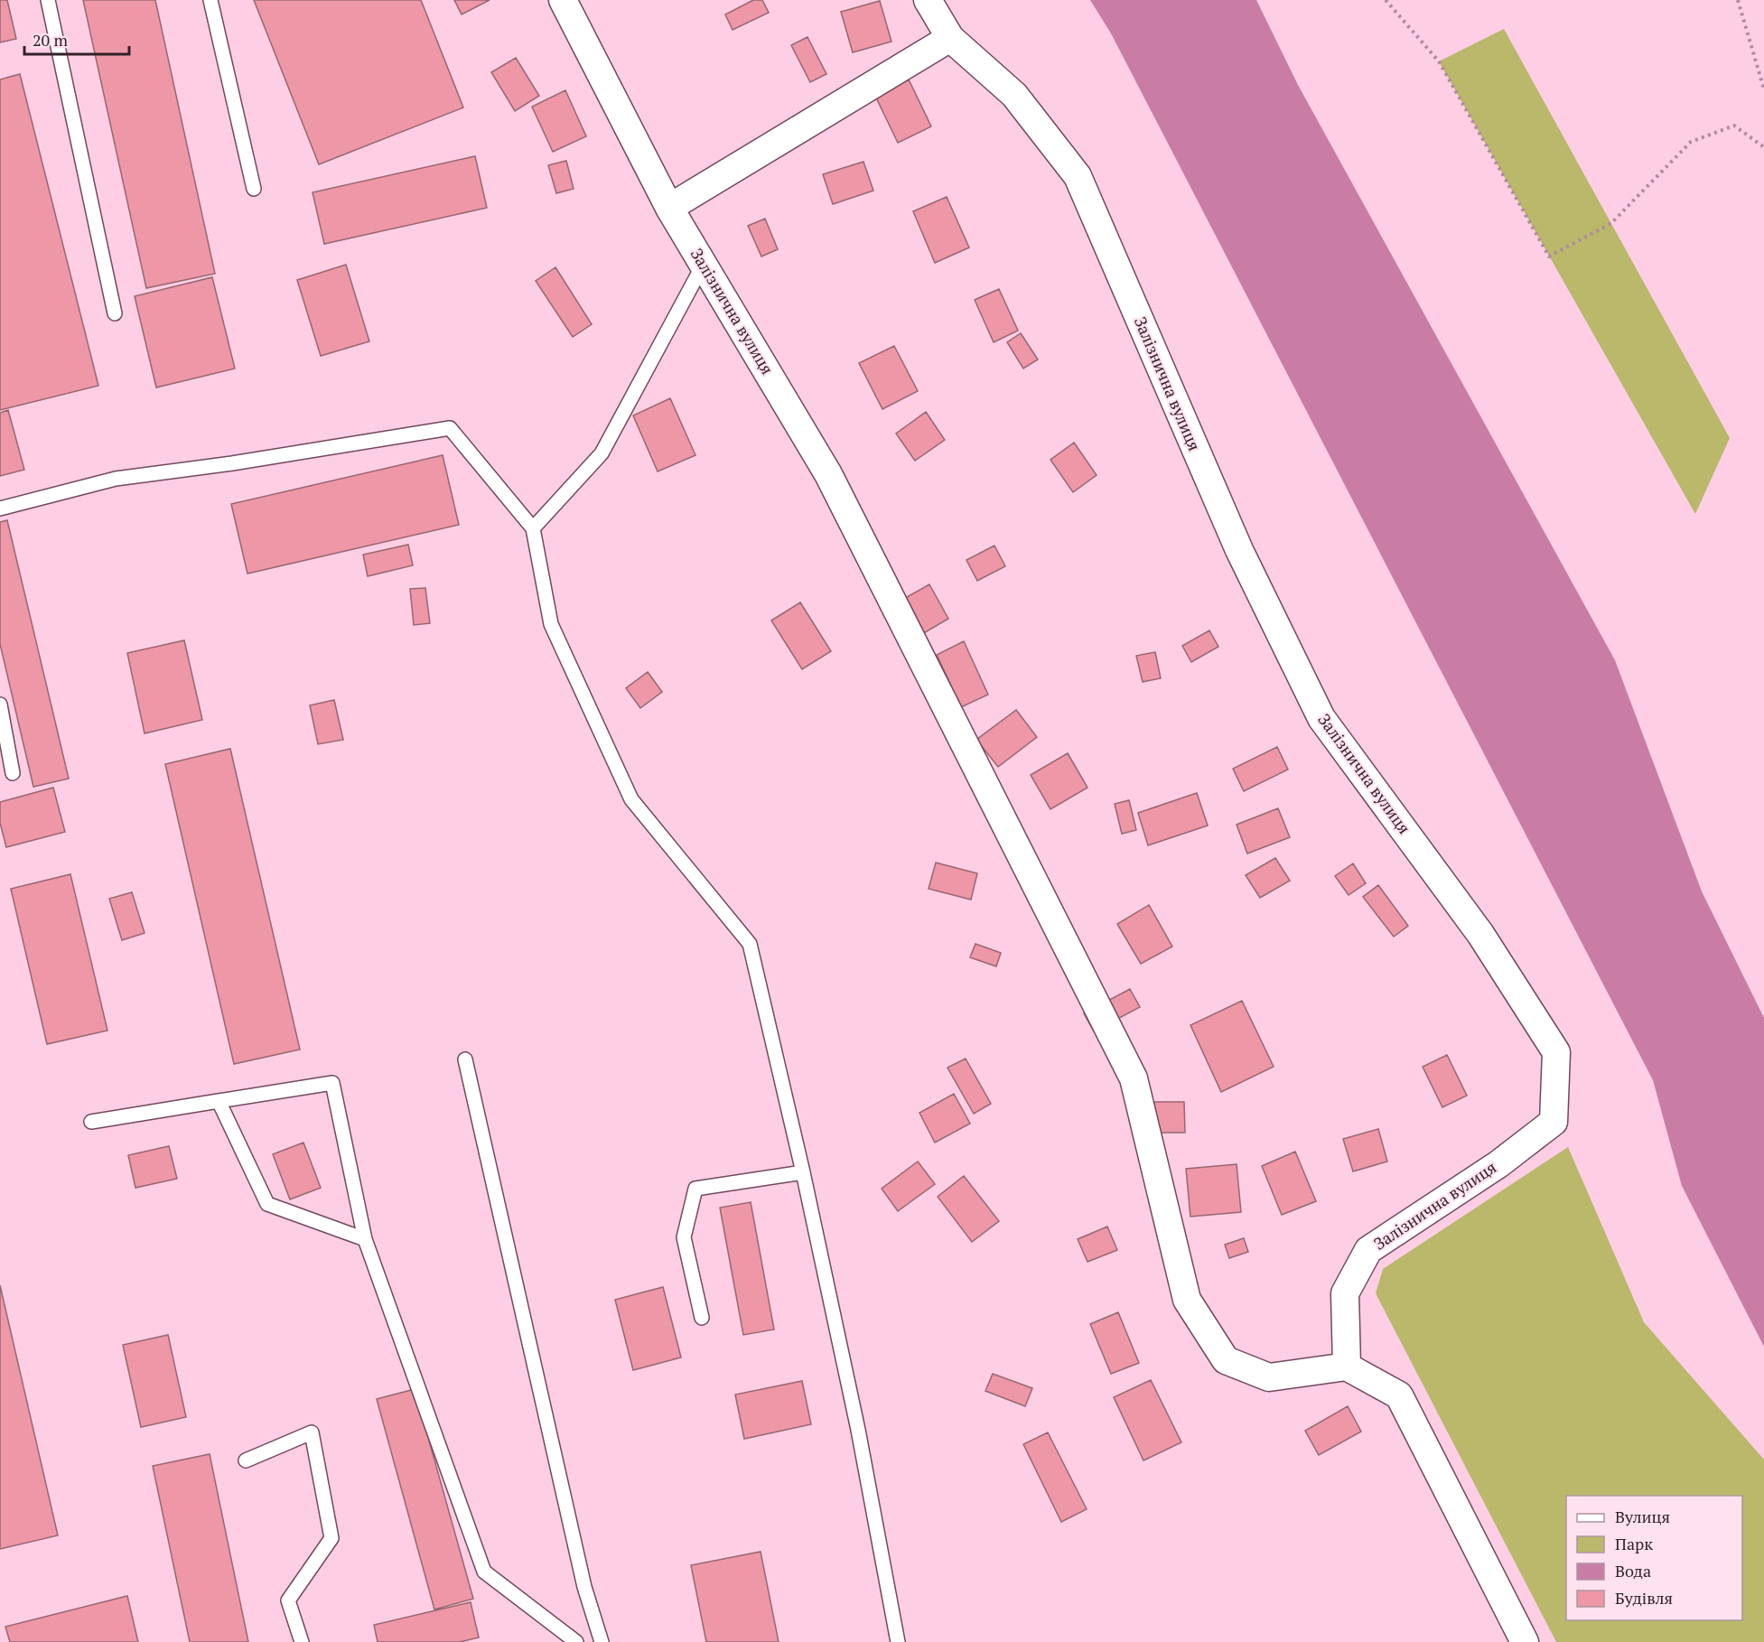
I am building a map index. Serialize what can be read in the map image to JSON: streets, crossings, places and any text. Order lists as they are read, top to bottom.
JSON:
{
  "streets": {
    "street": ["Залізнична вулиця"]
  },
  "legend": [
    "Вулиця",
    "Парк",
    "Вода",
    "Будівля"
  ],
  "scale_bar": "20 m"
}
